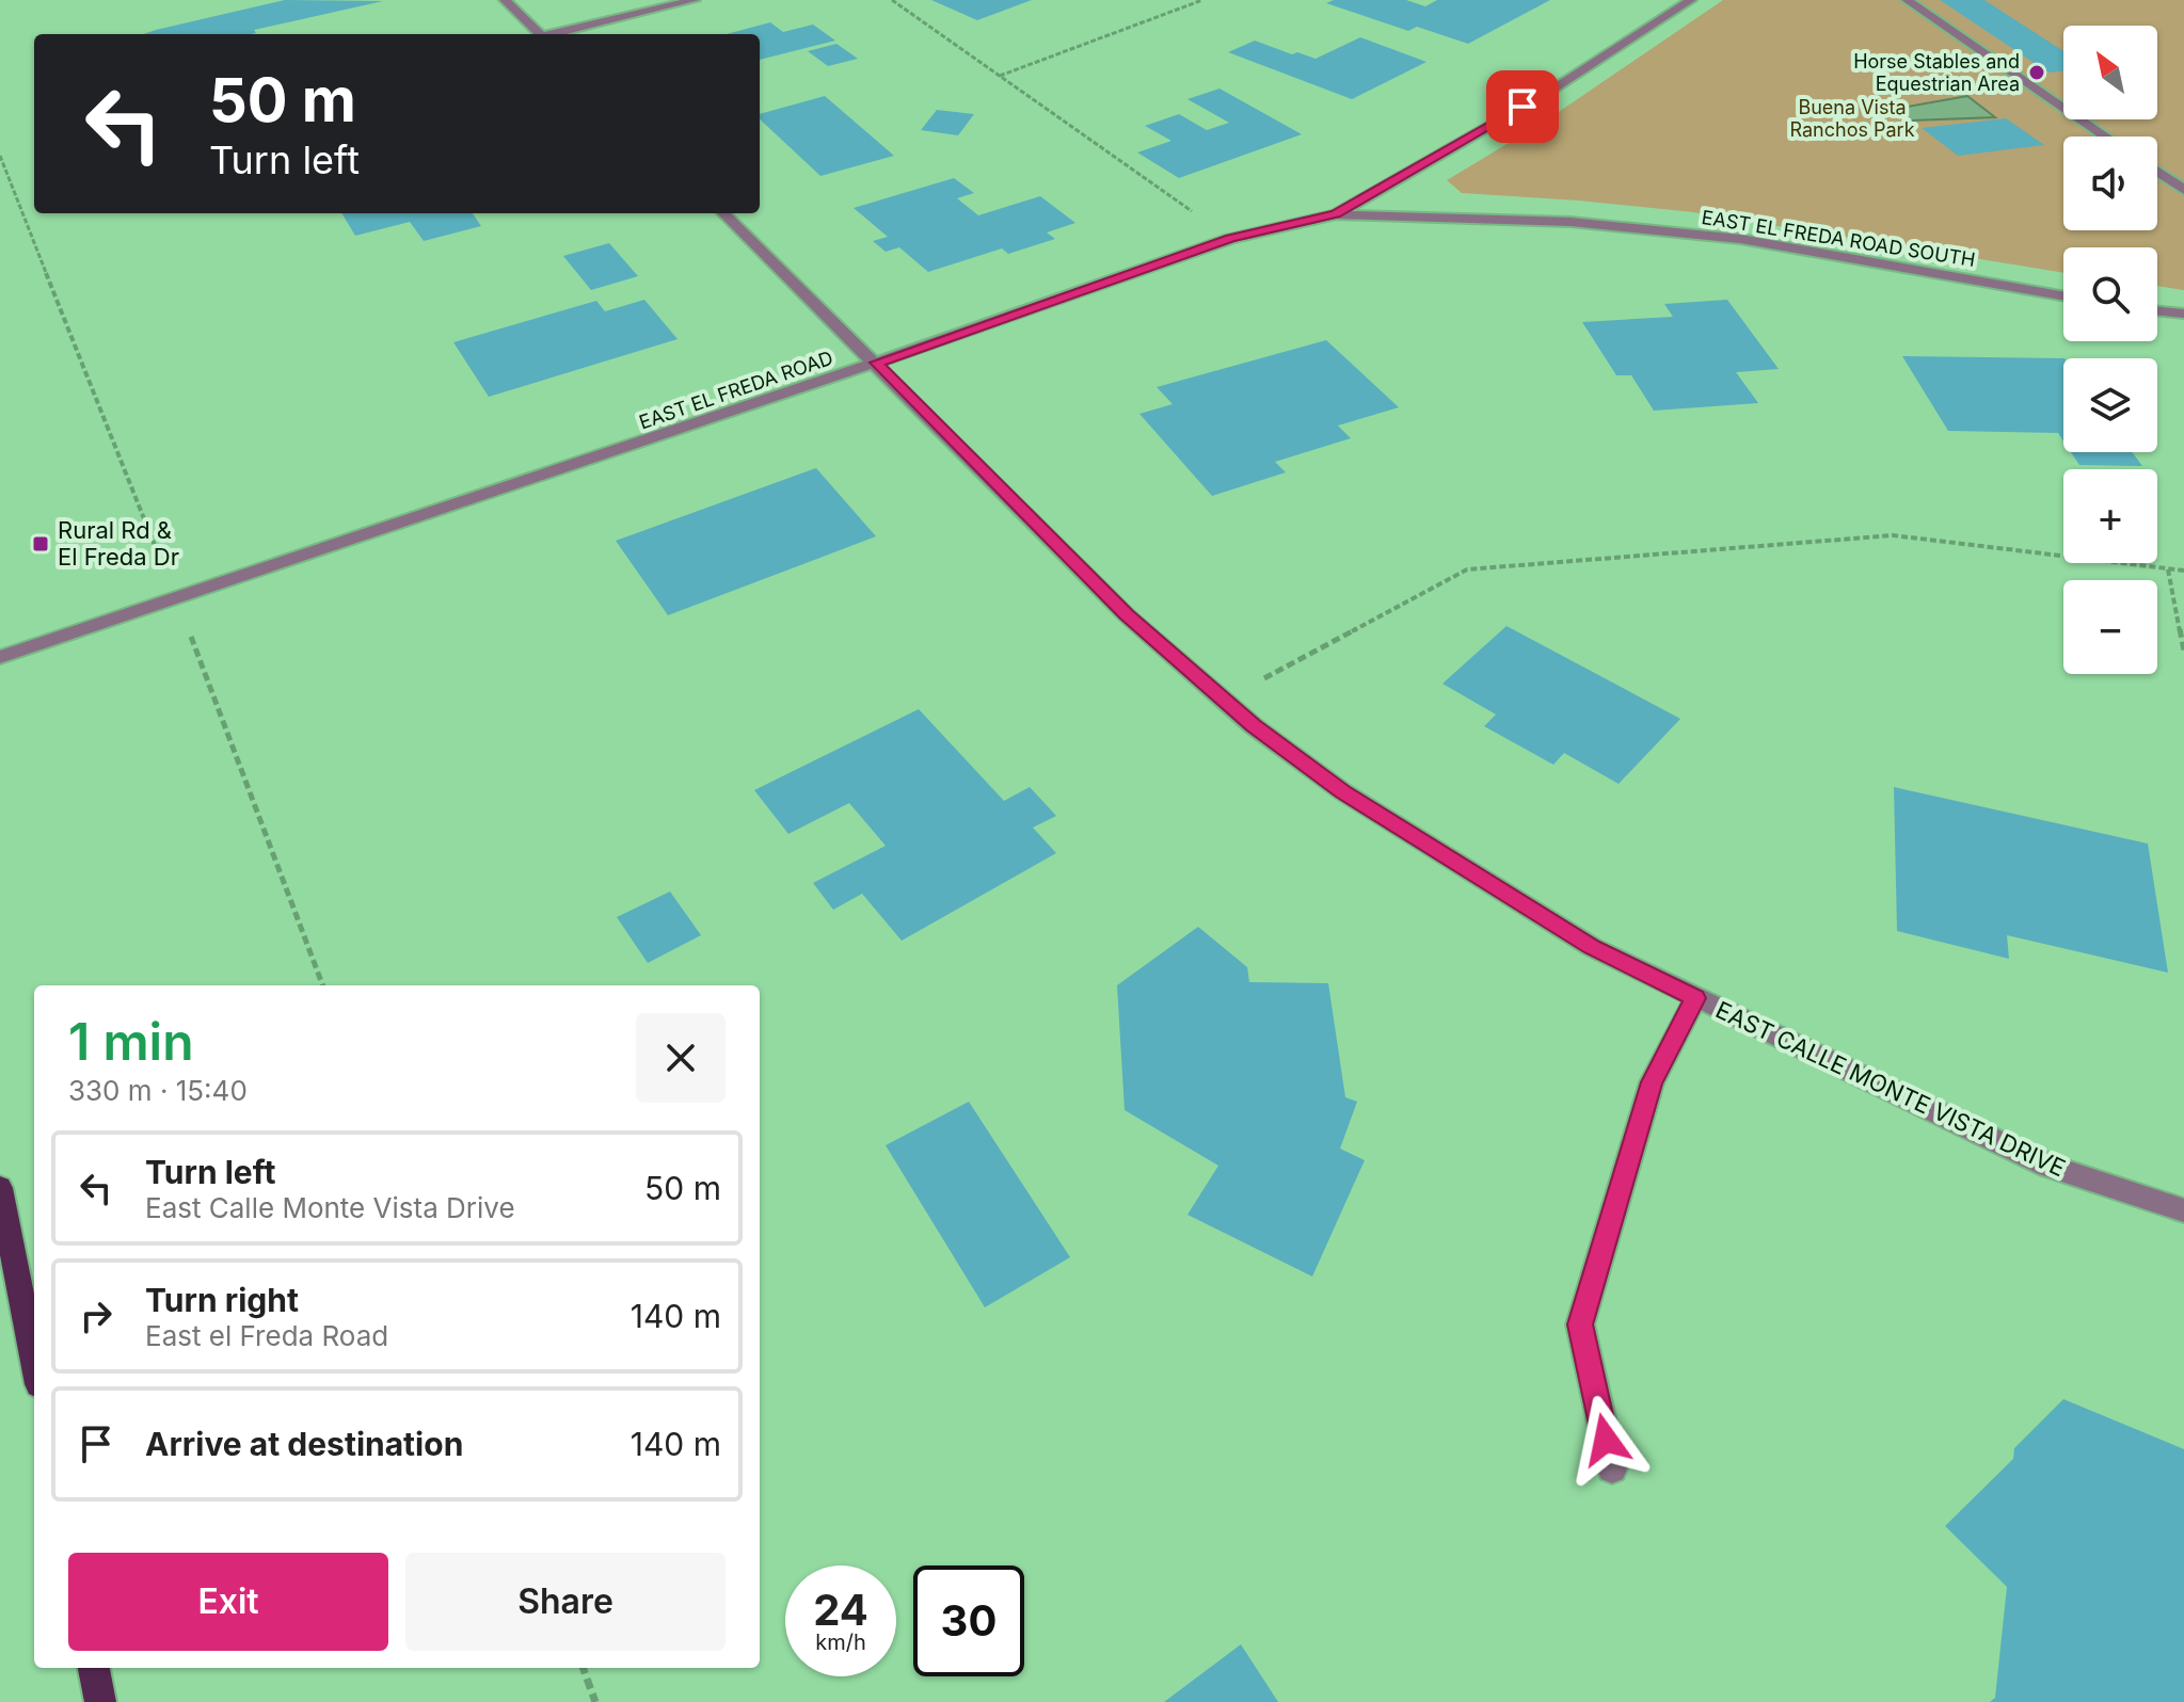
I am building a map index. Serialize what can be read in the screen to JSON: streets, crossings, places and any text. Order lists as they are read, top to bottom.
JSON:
{
  "streets": {
    "street": ["EAST EL FREDA ROAD SOUTH", "EAST EL FREDA ROAD", "EAST CALLE MONTE VISTA DRIVE"]
  },
  "crossings": [
    ["EAST EL FREDA ROAD SOUTH", "EAST EL FREDA ROAD"],
    ["EAST EL FREDA ROAD", "EAST CALLE MONTE VISTA DRIVE"]
  ],
  "parks": ["Buena Vista Ranchos Park"],
  "places": {
    "other": ["Horse Stables and Equestrian Area"],
    "transit": ["Rural Rd & El Freda Dr"]
  },
  "north": "top left",
  "page": {
    "map_buttons": ["+", "−"],
    "turn": ["50 m", "Turn left"],
    "heading": ["1 min", "330 m · 15:40"],
    "list": [
      {
        "name": "Turn left",
        "note": "East Calle Monte Vista Drive",
        "value": "50 m"
      },
      {
        "name": "Turn right",
        "note": "East el Freda Road",
        "value": "140 m"
      },
      {
        "name": "Arrive at destination",
        "value": "140 m"
      }
    ],
    "buttons": ["Exit", "Share"],
    "speed": "24 km/h",
    "limit": "30"
  }
}
